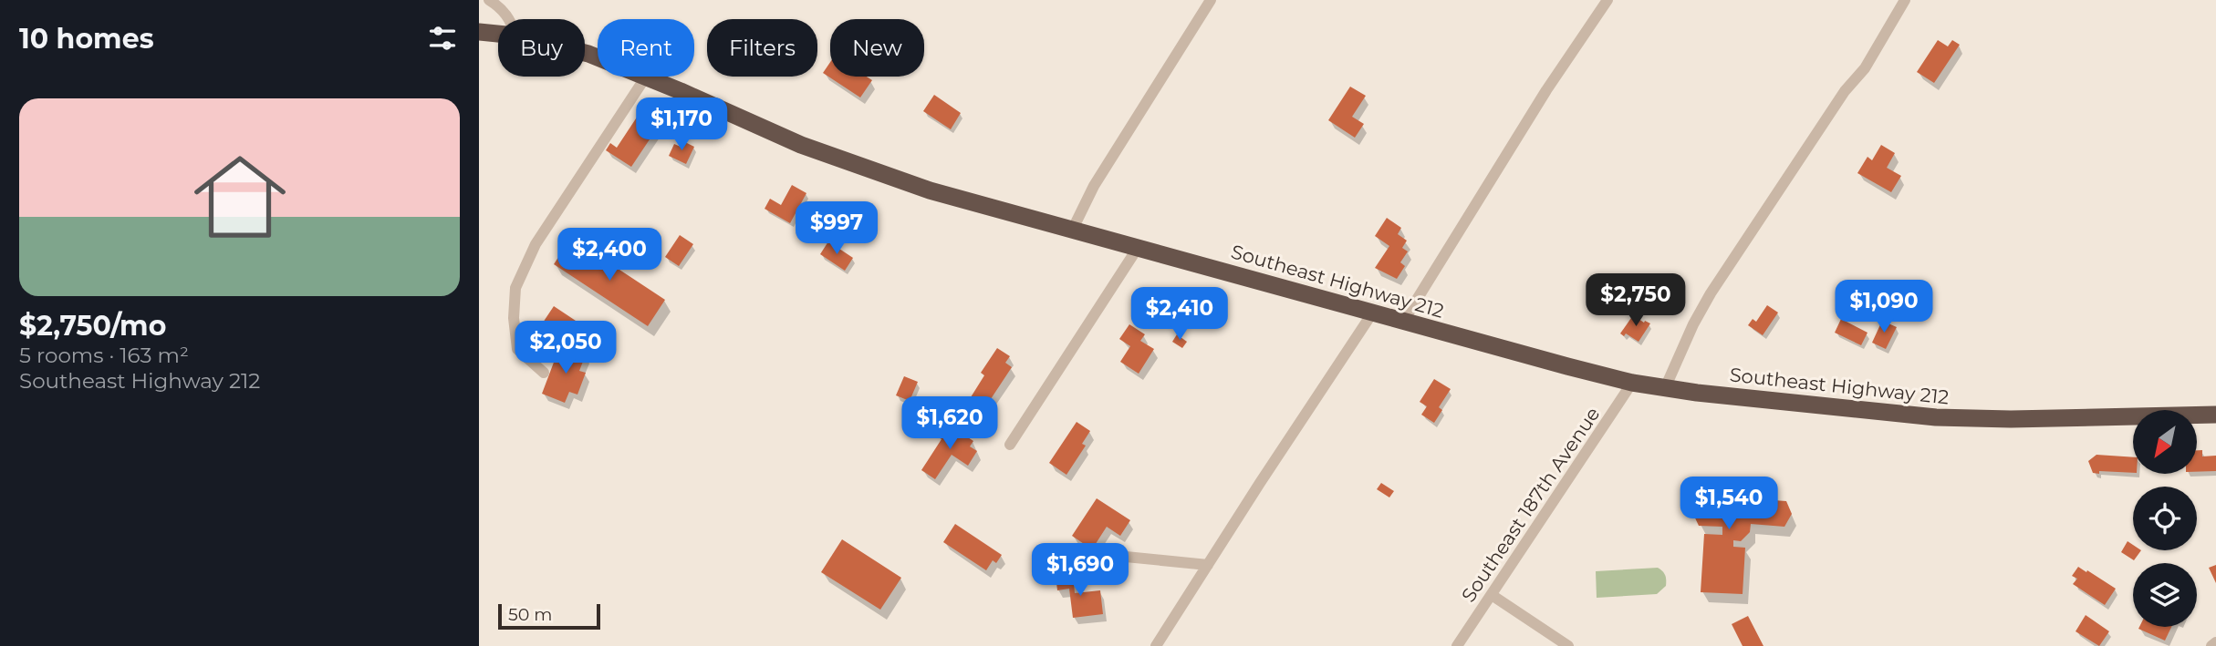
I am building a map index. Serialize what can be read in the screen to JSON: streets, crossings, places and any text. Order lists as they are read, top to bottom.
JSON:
{
  "streets": {
    "highway": ["Southeast Highway 212"],
    "street": ["Southeast 187th Avenue"]
  },
  "crossings": [
    ["Southeast Highway 212", "Southeast 187th Avenue"]
  ],
  "scale_bar": "50 m",
  "north": "bottom left",
  "page": {
    "heading": "10 homes",
    "chip": [
      "Buy",
      "Rent",
      "Filters",
      "New"
    ],
    "list": [
      {
        "name": "$2,750/mo",
        "note": "5 rooms · 163 m² · Southeast Highway 212"
      }
    ],
    "price": [
      "$1,170",
      "$997",
      "$2,400",
      "$2,750",
      "$1,090",
      "$2,410",
      "$2,050",
      "$1,620",
      "$1,540",
      "$1,690"
    ],
    "scale": "50 m"
  }
}
